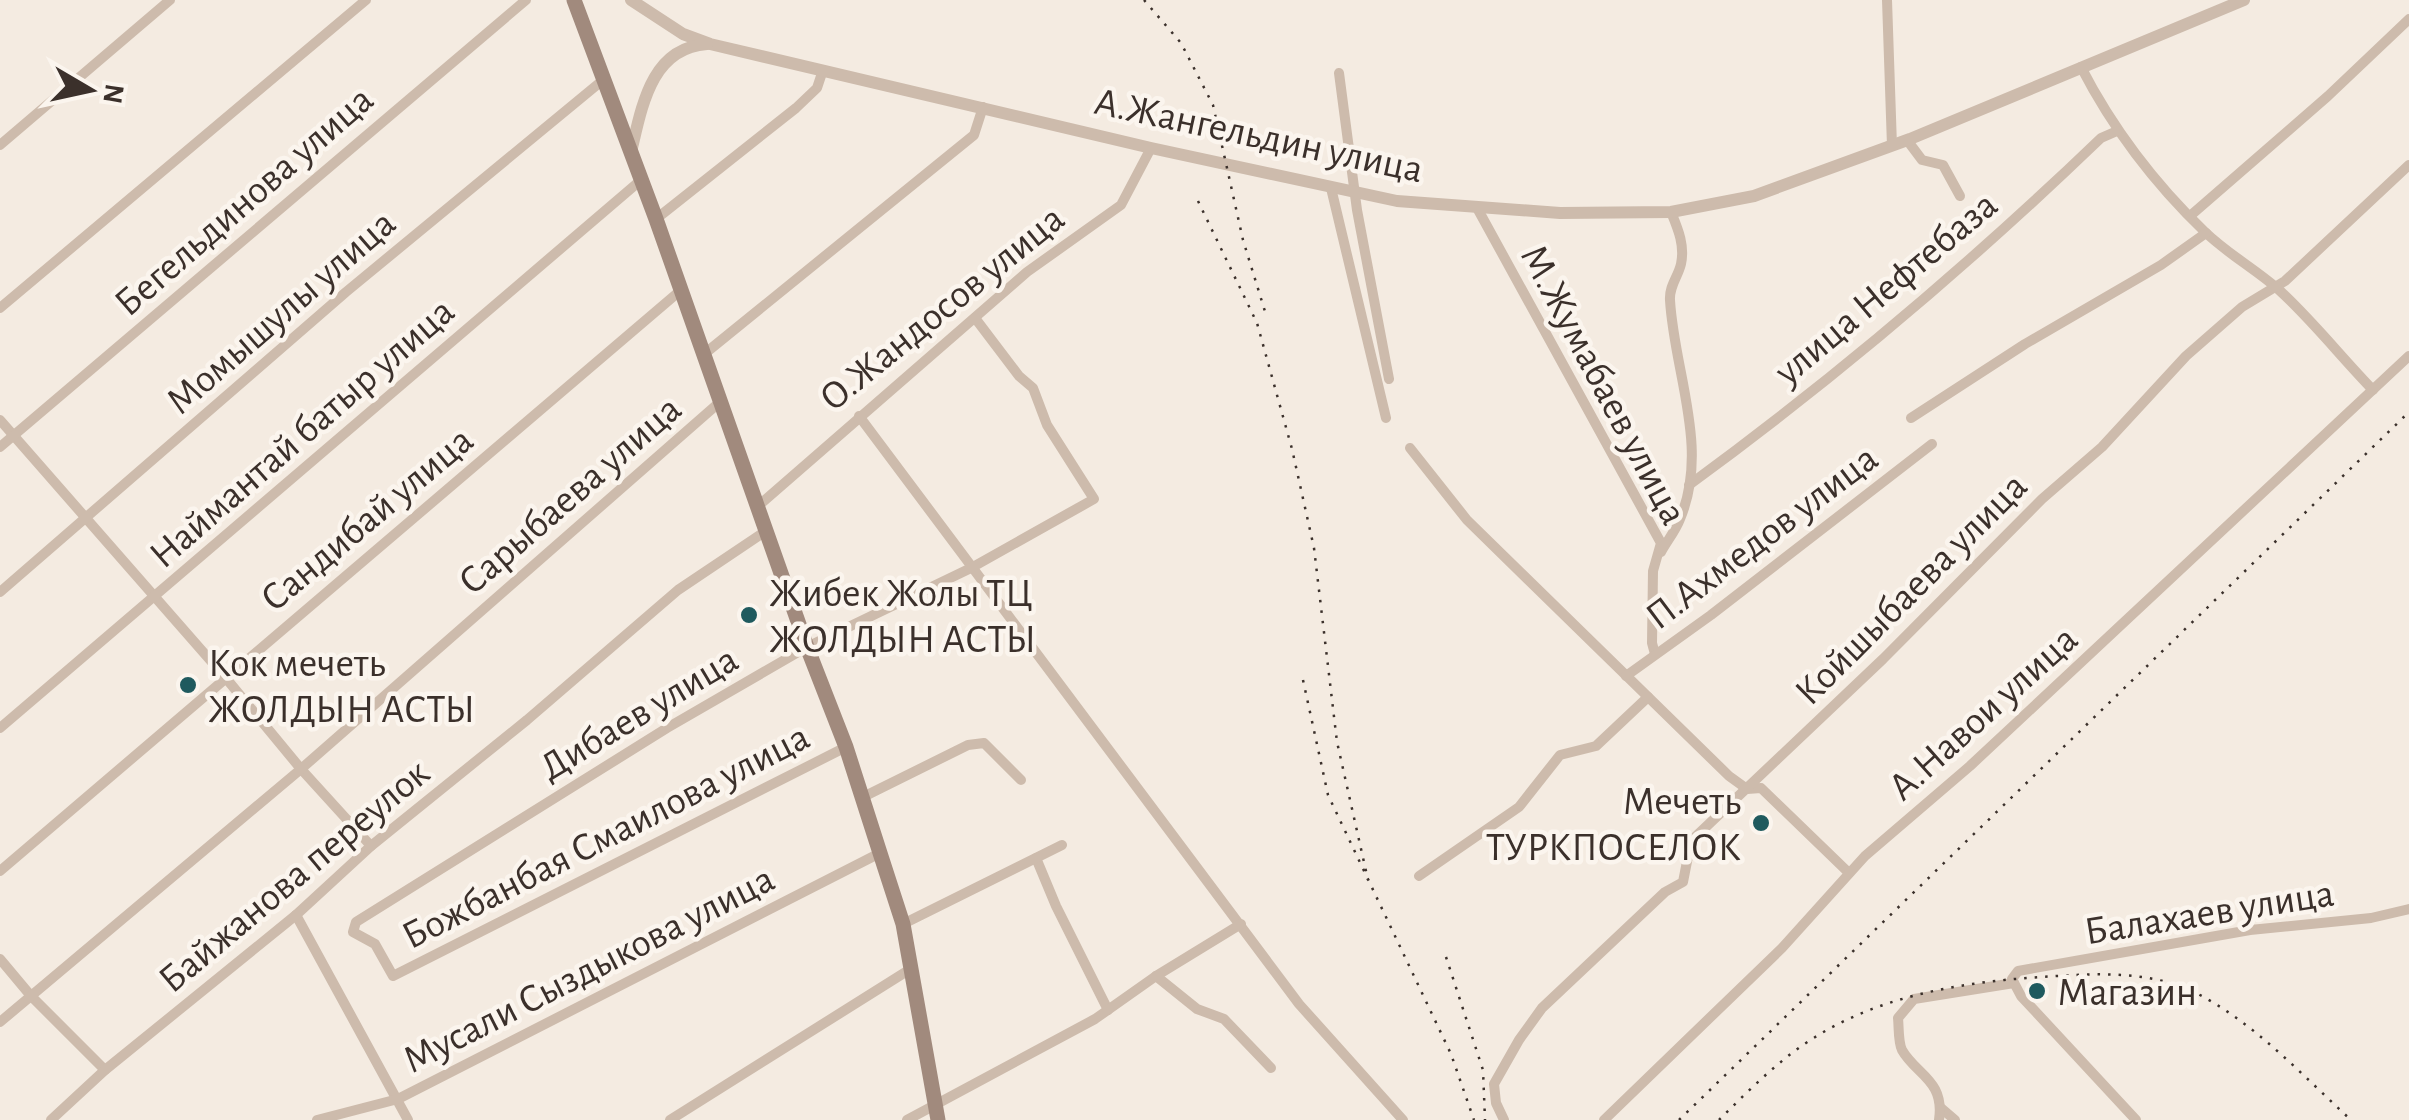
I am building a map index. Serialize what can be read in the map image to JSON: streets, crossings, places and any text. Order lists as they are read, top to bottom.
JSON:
{
  "streets": {
    "street": [
      "А.Жангельдин улица",
      "Бегельдинова улица",
      "улица Нефтебаза",
      "О.Жандосов улица",
      "Момышулы улица",
      "М.Жумабаев улица",
      "Наймантай батыр улица",
      "Сарыбаева улица",
      "Сандибай улица",
      "П.Ахмедов улица",
      "Койшыбаева улица",
      "Дибаев улица",
      "А.Навои улица",
      "Божбанбая Смаилова улица",
      "Байжанова переулок",
      "Балахаев улица",
      "Мусали Сыздыкова улица"
    ]
  },
  "crossings": [
    ["А.Жангельдин улица", "улица Нефтебаза"],
    ["А.Жангельдин улица", "О.Жандосов улица"],
    ["А.Жангельдин улица", "М.Жумабаев улица"],
    ["О.Жандосов улица", "Дибаев улица"],
    ["М.Жумабаев улица", "П.Ахмедов улица"],
    ["Дибаев улица", "Божбанбая Смаилова улица"]
  ],
  "places": [
    "Жибек Жолы ТЦ ЖОЛДЫН АСТЫ",
    "Кок мечеть ЖОЛДЫН АСТЫ",
    "Мечеть ТУРКПОСЕЛОК",
    "Магазин"
  ],
  "north": "right"
}
